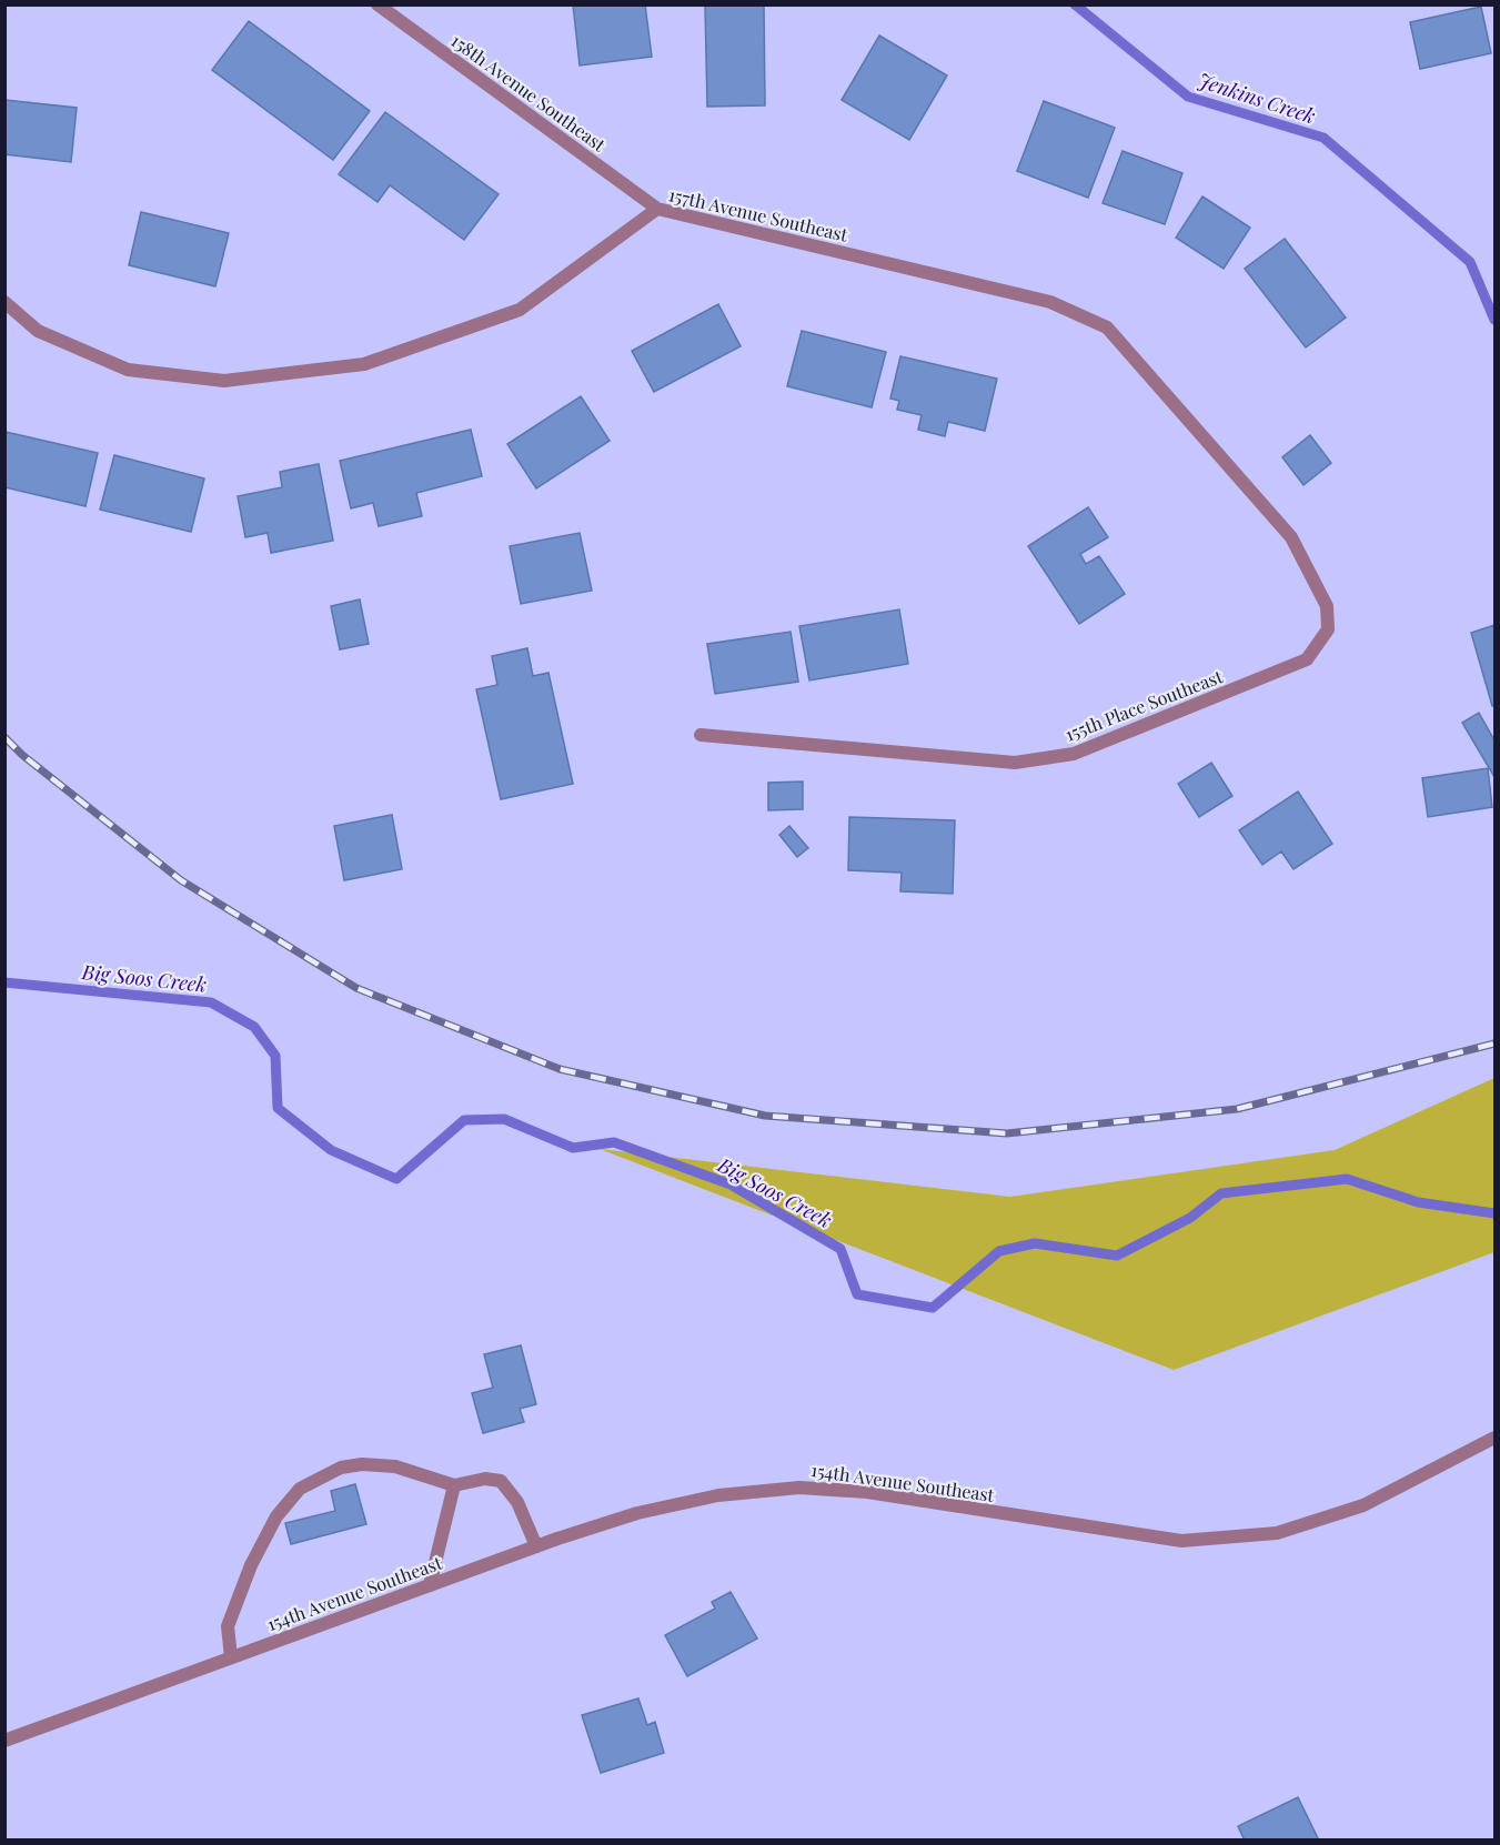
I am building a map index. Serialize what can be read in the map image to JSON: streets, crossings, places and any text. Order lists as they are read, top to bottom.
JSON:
{
  "streets": {
    "street": [
      "158th Avenue Southeast",
      "157th Avenue Southeast",
      "155th Place Southeast",
      "154th Avenue Southeast"
    ]
  },
  "crossings": [
    ["158th Avenue Southeast", "157th Avenue Southeast"],
    ["157th Avenue Southeast", "155th Place Southeast"]
  ],
  "water": ["Jenkins Creek", "Big Soos Creek"]
}
